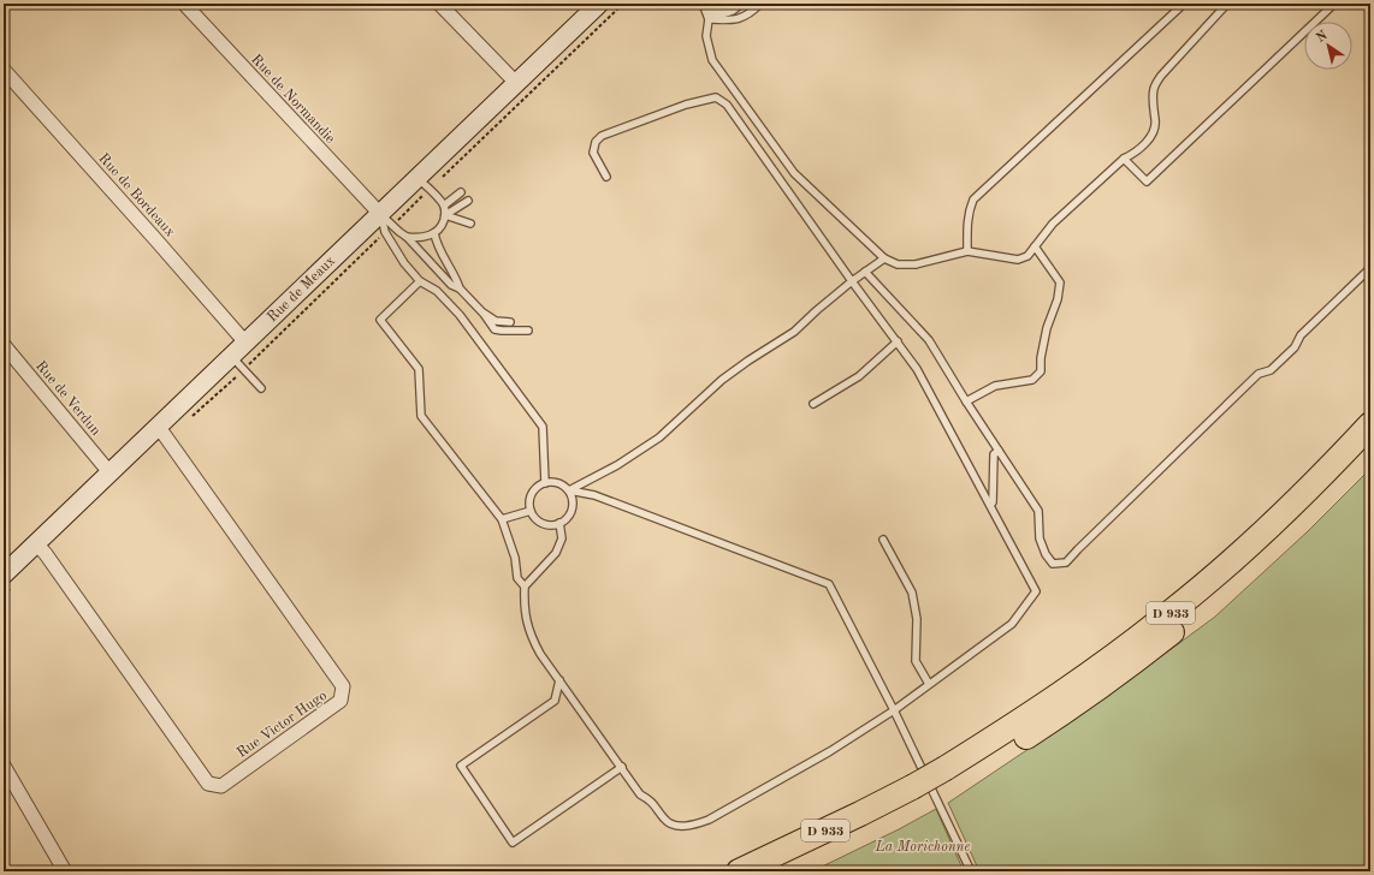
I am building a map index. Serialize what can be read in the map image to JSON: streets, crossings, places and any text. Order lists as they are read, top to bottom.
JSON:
{
  "streets": {
    "highway": ["D 933"],
    "main road": ["Rue de Meaux"],
    "street": [
      "Rue de Normandie",
      "Rue de Bordeaux",
      "Rue de Verdun",
      "Rue Victor Hugo"
    ]
  },
  "crossings": [
    ["Rue de Normandie", "Rue de Meaux"],
    ["Rue de Bordeaux", "Rue de Meaux"],
    ["Rue de Meaux", "Rue de Verdun"],
    ["Rue de Meaux", "Rue Victor Hugo"]
  ],
  "parks": ["La Morichonne"],
  "north": "top left"
}
